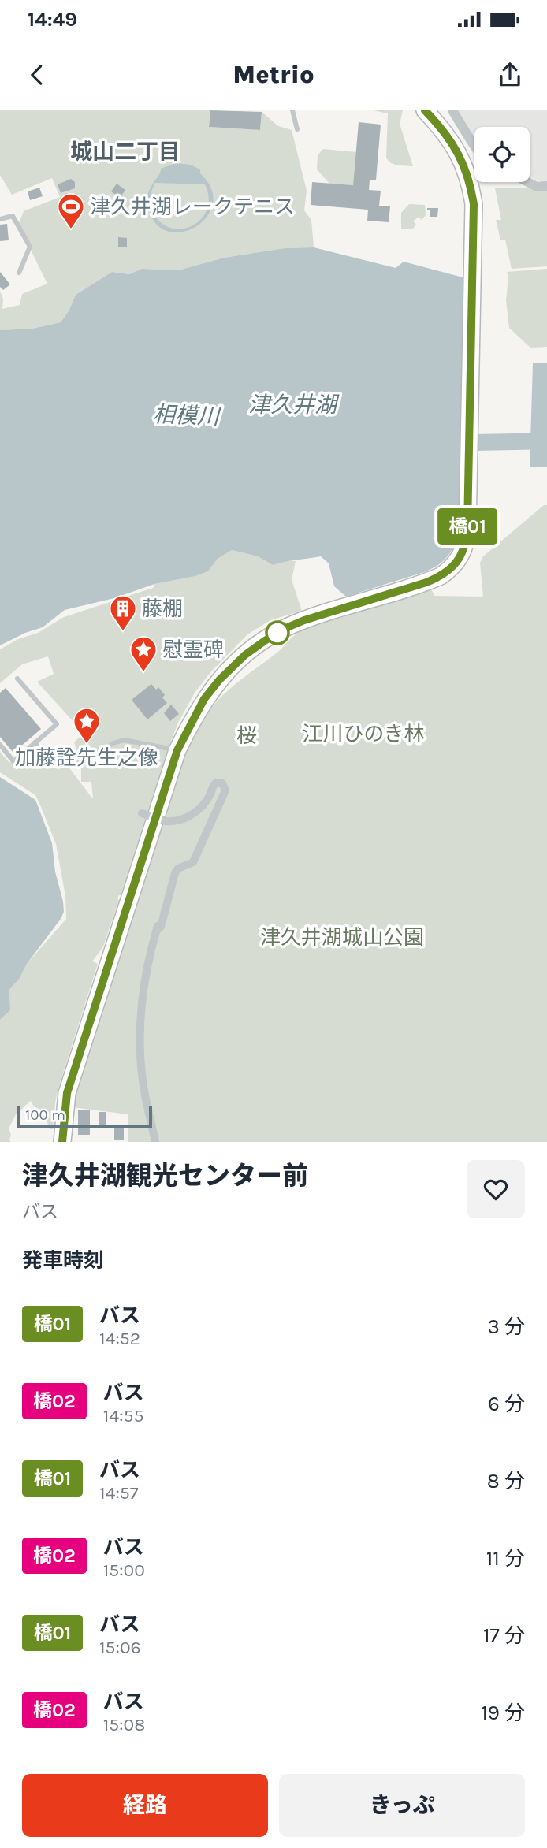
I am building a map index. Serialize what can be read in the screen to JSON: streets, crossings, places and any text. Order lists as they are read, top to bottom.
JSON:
{
  "districts": ["城山二丁目"],
  "water": ["津久井湖", "相模川"],
  "parks": ["江川ひのき林", "桜", "津久井湖城山公園"],
  "places": {
    "sports": ["津久井湖レークテニス"],
    "building": ["藤棚"],
    "place": ["慰霊碑", "加藤詮先生之像"]
  },
  "lines": ["bus line 橋01"],
  "scale_bar": "100 m",
  "page": {
    "status": "14:49",
    "header": "Metrio",
    "on_map": "橋01",
    "scale": "100 m",
    "heading": [
      ["津久井湖観光センター前", "バス"],
      "発車時刻"
    ],
    "list": [
      {
        "mark": "橋01",
        "name": "バス",
        "note": "14:52",
        "value": "3 分"
      },
      {
        "mark": "橋02",
        "name": "バス",
        "note": "14:55",
        "value": "6 分"
      },
      {
        "mark": "橋01",
        "name": "バス",
        "note": "14:57",
        "value": "8 分"
      },
      {
        "mark": "橋02",
        "name": "バス",
        "note": "15:00",
        "value": "11 分"
      },
      {
        "mark": "橋01",
        "name": "バス",
        "note": "15:06",
        "value": "17 分"
      },
      {
        "mark": "橋02",
        "name": "バス",
        "note": "15:08",
        "value": "19 分"
      }
    ],
    "buttons": ["経路", "きっぷ"]
  }
}
